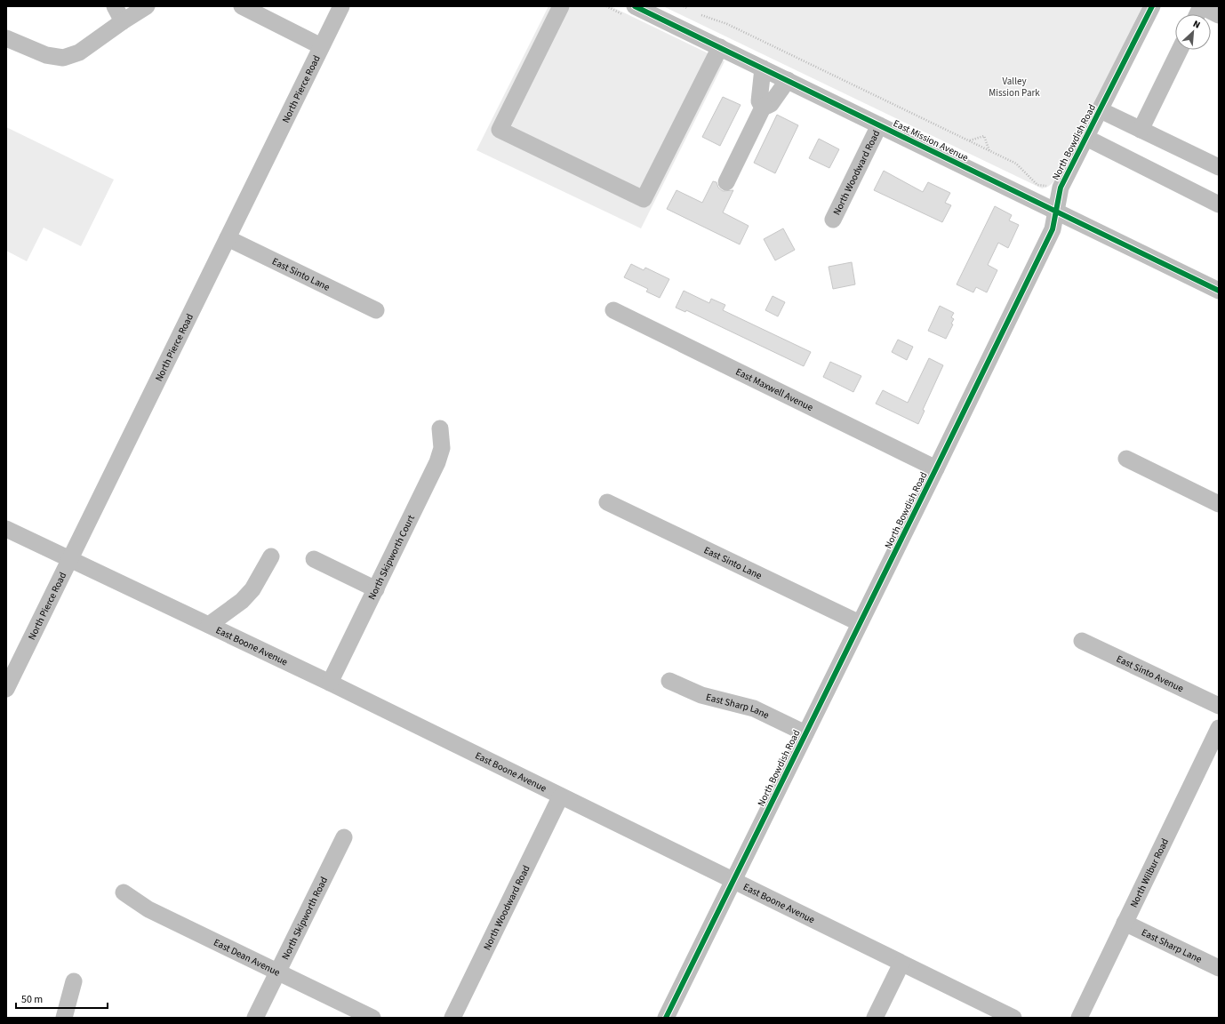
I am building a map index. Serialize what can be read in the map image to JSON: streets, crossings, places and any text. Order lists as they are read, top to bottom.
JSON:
{
  "streets": {
    "street": [
      "North Pierce Road",
      "East Mission Avenue",
      "North Bowdish Road",
      "North Woodward Road",
      "East Sinto Lane",
      "East Maxwell Avenue",
      "North Skipworth Court",
      "East Boone Avenue",
      "East Sinto Avenue",
      "East Sharp Lane",
      "North Wilbur Road",
      "North Skipworth Road",
      "East Dean Avenue"
    ]
  },
  "crossings": [
    ["North Pierce Road", "East Sinto Lane"],
    ["North Pierce Road", "East Boone Avenue"],
    ["East Mission Avenue", "North Bowdish Road"],
    ["East Mission Avenue", "North Woodward Road"],
    ["North Bowdish Road", "East Sinto Lane"],
    ["North Bowdish Road", "East Maxwell Avenue"],
    ["North Bowdish Road", "East Boone Avenue"],
    ["North Bowdish Road", "East Sharp Lane"],
    ["North Woodward Road", "East Boone Avenue"],
    ["North Skipworth Court", "East Boone Avenue"],
    ["East Sharp Lane", "North Wilbur Road"],
    ["North Skipworth Road", "East Dean Avenue"]
  ],
  "parks": ["Valley Mission Park"],
  "scale_bar": "50 m",
  "north": "top right"
}
